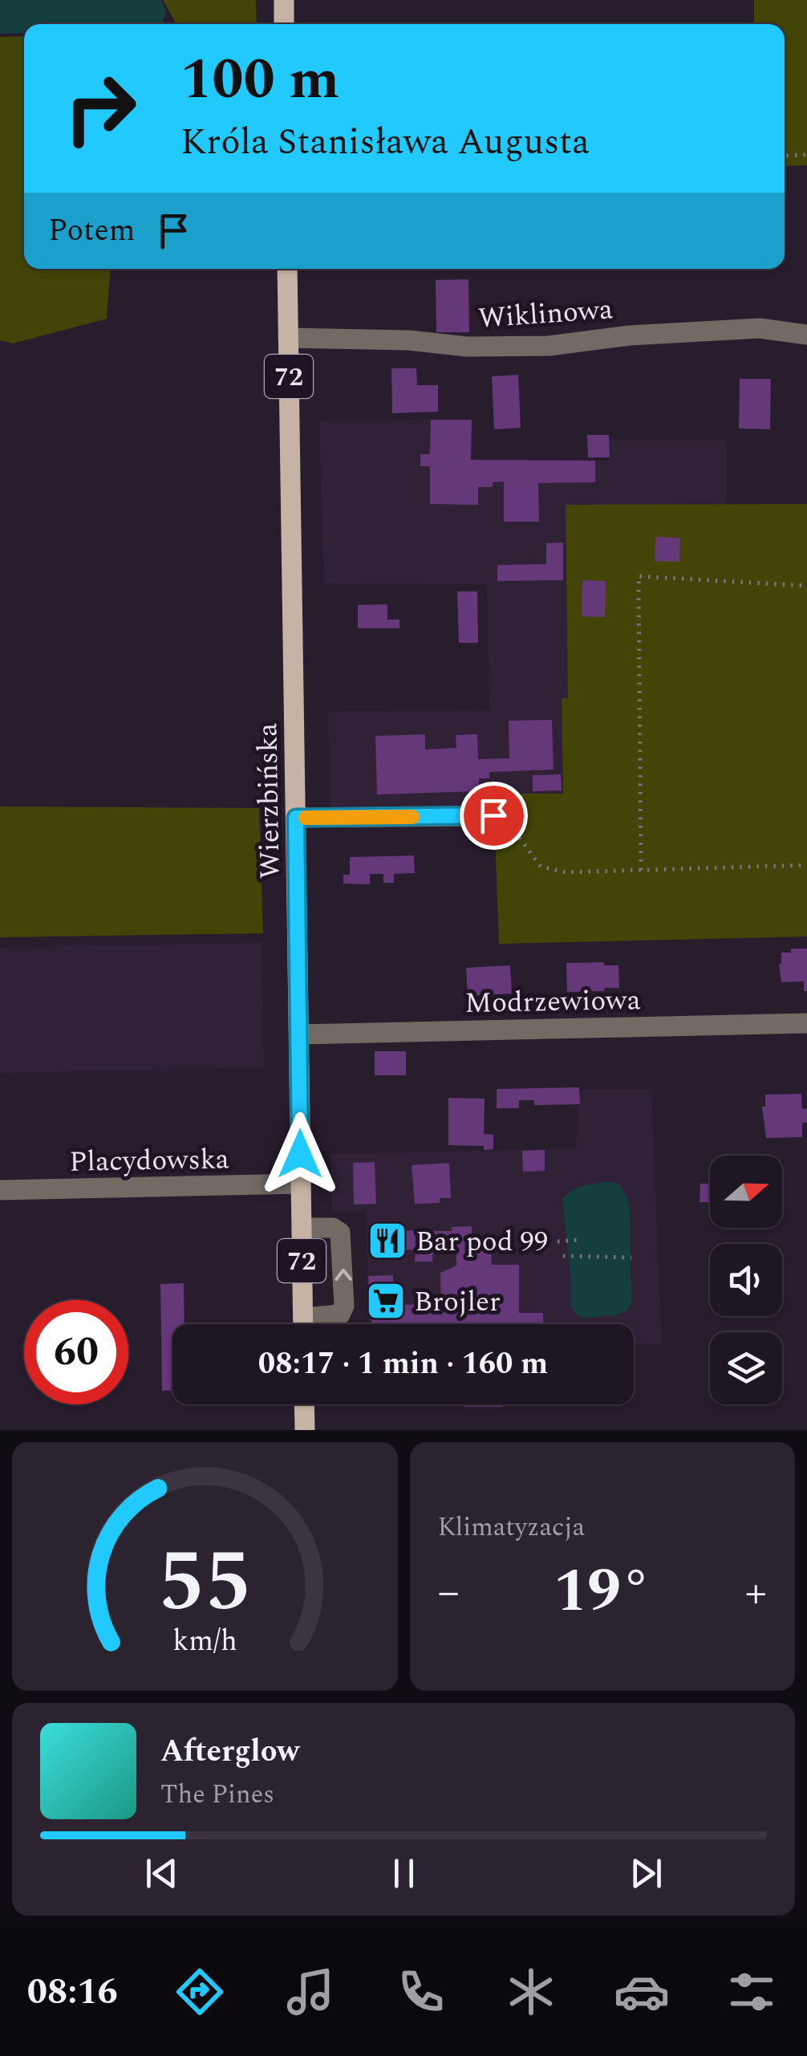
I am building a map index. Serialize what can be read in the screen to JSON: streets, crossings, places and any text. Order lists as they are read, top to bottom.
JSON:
{
  "streets": {
    "main road": ["72", "Wierzbińska"],
    "street": ["Wiklinowa", "Modrzewiowa", "Placydowska"]
  },
  "crossings": [
    ["Wiklinowa", "Wierzbińska"],
    ["Wierzbińska", "Modrzewiowa"],
    ["Wierzbińska", "Placydowska"]
  ],
  "places": {
    "restaurant": ["Bar pod 99"],
    "supermarket": ["Brojler"]
  },
  "north": "right",
  "page": {
    "turn": ["100 m", "Króla Stanisława Augusta"],
    "then": "Potem",
    "limit": "60",
    "trip": "08:17 · 1 min · 160 m",
    "tile": "Klimatyzacja",
    "heat": ["−", "19°", "+"],
    "song": ["Afterglow", "The Pines"],
    "tabs": "08:16",
    "gauge": ["55", "km/h"]
  }
}
